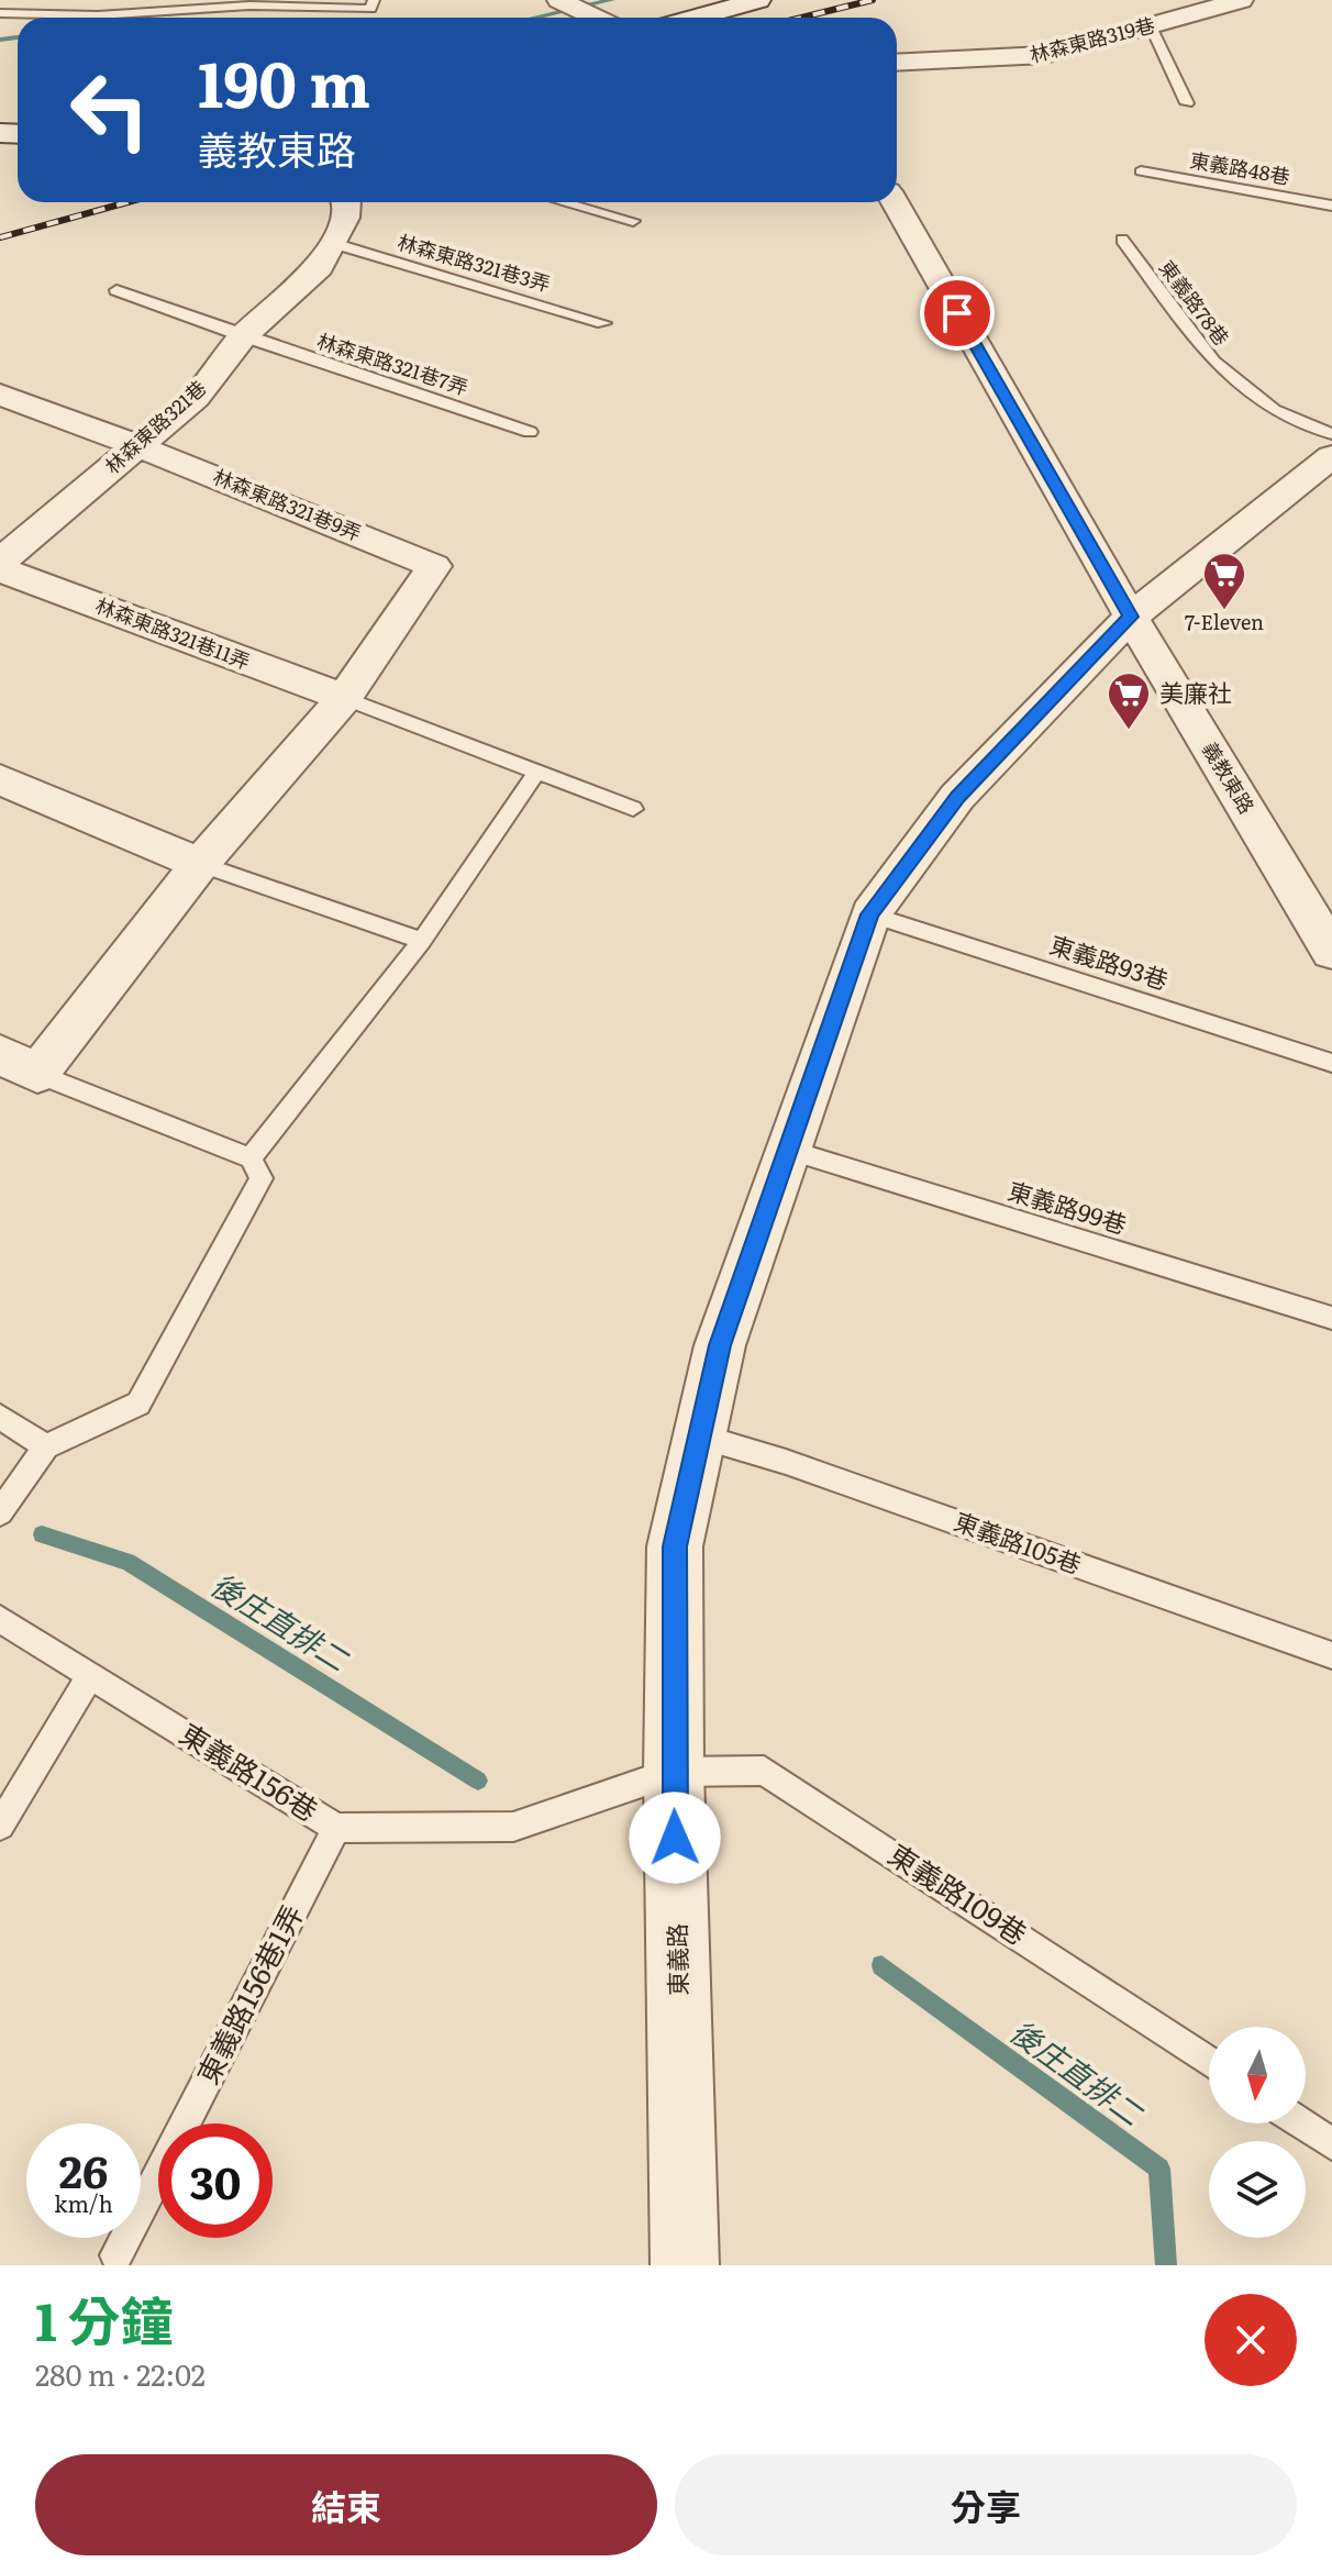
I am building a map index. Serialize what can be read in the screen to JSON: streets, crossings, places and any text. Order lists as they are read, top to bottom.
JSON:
{
  "streets": {
    "street": [
      "林森東路319巷",
      "林森東路321巷",
      "林森東路321巷9弄",
      "林森東路321巷11弄",
      "義教東路",
      "東義路"
    ],
    "lane": [
      "東義路48巷",
      "林森東路321巷3弄",
      "東義路78巷",
      "林森東路321巷7弄",
      "東義路93巷",
      "東義路99巷",
      "東義路105巷",
      "東義路156巷",
      "東義路109巷",
      "東義路156巷1弄"
    ]
  },
  "crossings": [
    ["林森東路321巷3弄", "林森東路321巷"],
    ["林森東路321巷7弄", "林森東路321巷"],
    ["林森東路321巷", "林森東路321巷9弄"],
    ["林森東路321巷9弄", "林森東路321巷11弄"],
    ["義教東路", "東義路"],
    ["東義路93巷", "東義路"],
    ["東義路99巷", "東義路"],
    ["東義路105巷", "東義路"],
    ["東義路156巷", "東義路109巷"],
    ["東義路156巷", "東義路"],
    ["東義路156巷", "東義路156巷1弄"],
    ["東義路109巷", "東義路"]
  ],
  "water": ["後庄直排二"],
  "places": {
    "supermarket": ["7-Eleven", "美廉社"]
  },
  "north": "bottom",
  "page": {
    "turn": ["190 m", "義教東路"],
    "speed": "26 km/h",
    "limit": "30",
    "heading": ["1 分鐘", "280 m · 22:02"],
    "buttons": ["結束", "分享"]
  }
}
